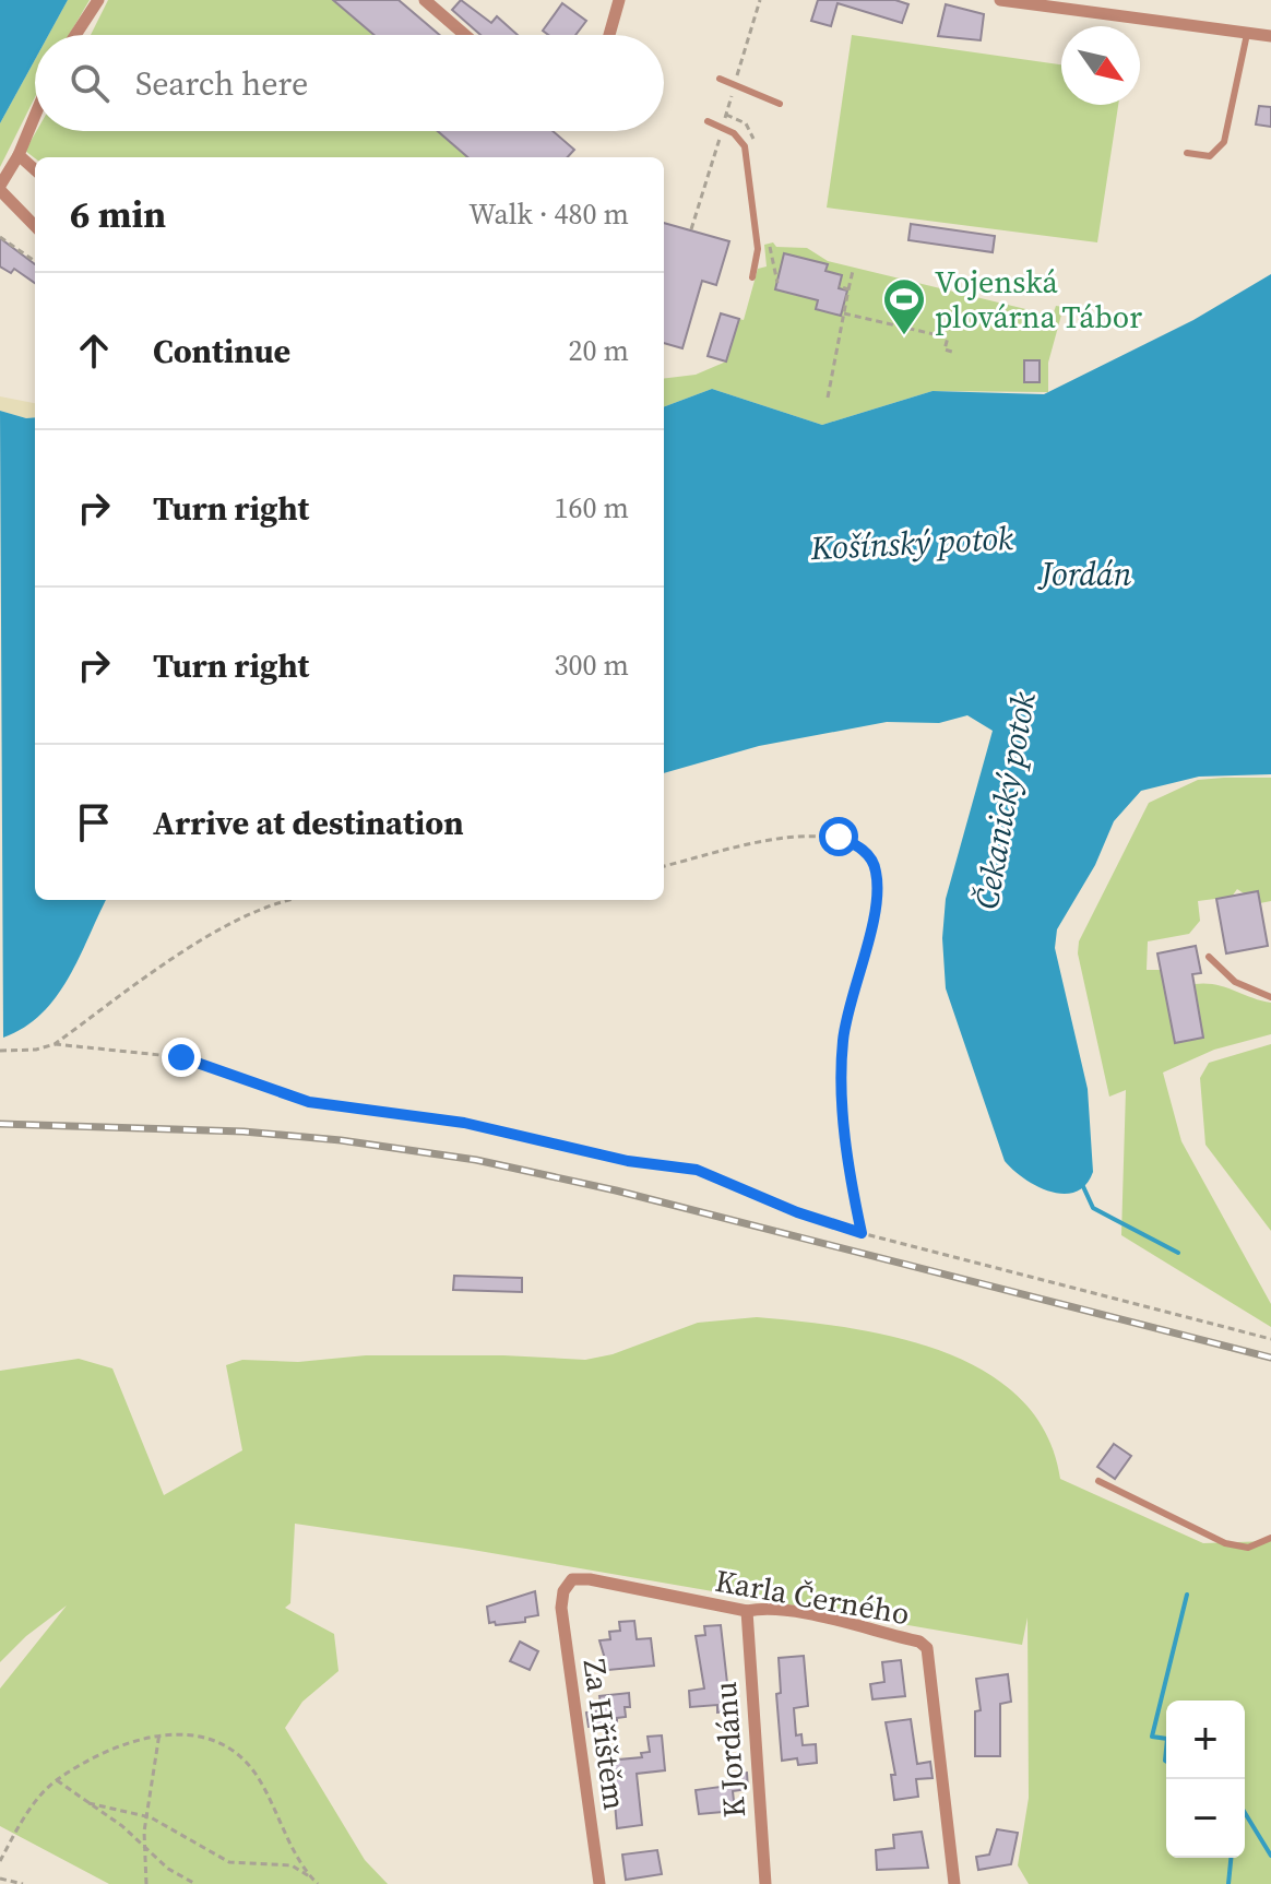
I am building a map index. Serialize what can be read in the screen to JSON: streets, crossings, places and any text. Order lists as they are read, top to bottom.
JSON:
{
  "streets": {
    "street": ["Karla Černého", "Za Hřištěm", "K Jordánu"]
  },
  "crossings": [
    ["Karla Černého", "Za Hřištěm"],
    ["Karla Černého", "K Jordánu"]
  ],
  "water": ["Košínský potok", "Jordán", "Čekanický potok"],
  "places": {
    "sports": ["Vojenská plovárna Tábor"]
  },
  "north": "bottom right",
  "page": {
    "search": "Search here",
    "heading": ["6 min", "Walk · 480 m"],
    "list": [
      ["Continue", "20 m"],
      ["Turn right", "160 m"],
      ["Turn right", "300 m"],
      "Arrive at destination"
    ],
    "map_buttons": ["+", "−"]
  }
}
